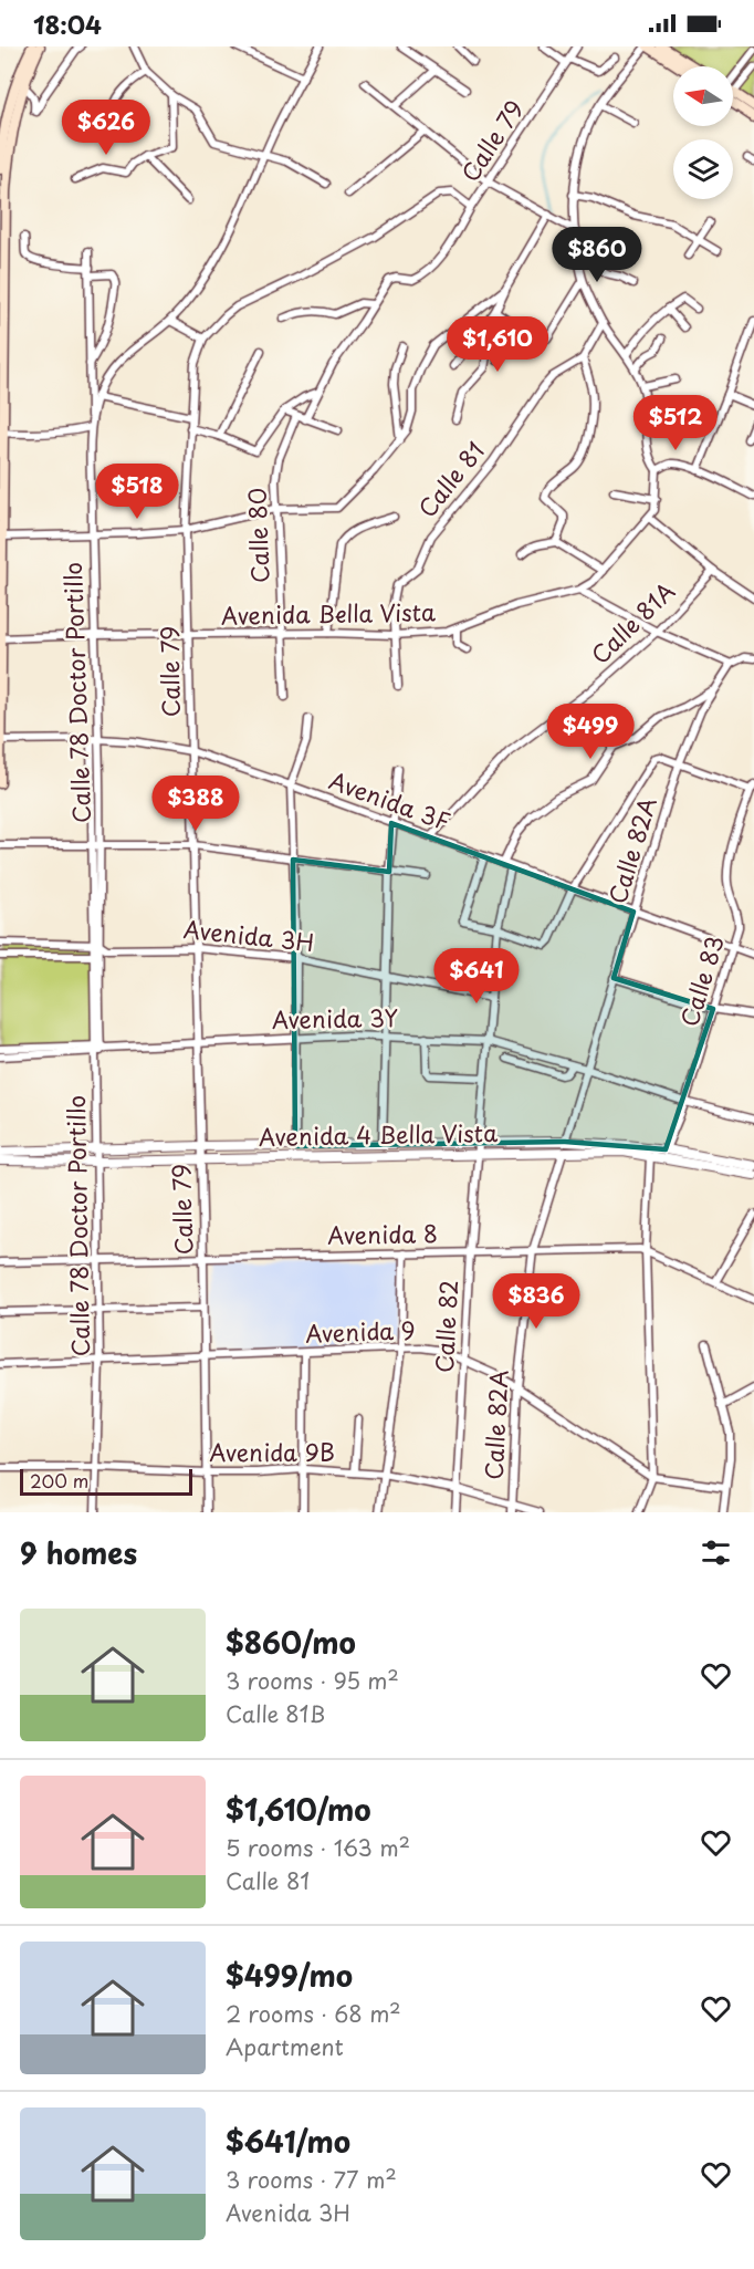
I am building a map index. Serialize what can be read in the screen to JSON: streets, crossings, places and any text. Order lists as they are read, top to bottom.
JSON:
{
  "streets": {
    "street": [
      "Calle 79",
      "Calle 81",
      "Calle 80",
      "Avenida Bella Vista",
      "Calle 81A",
      "Calle 78 Doctor Portillo",
      "Avenida 3F",
      "Calle 82A",
      "Avenida 3H",
      "Calle 83",
      "Avenida 3Y",
      "Avenida 4 Bella Vista",
      "Avenida 8",
      "Calle 82",
      "Avenida 9",
      "Avenida 9B"
    ]
  },
  "crossings": [
    ["Calle 79", "Avenida Bella Vista"],
    ["Calle 79", "Avenida 3F"],
    ["Calle 79", "Avenida 3H"],
    ["Calle 79", "Avenida 3Y"],
    ["Calle 79", "Avenida 4 Bella Vista"],
    ["Calle 79", "Avenida 8"],
    ["Calle 79", "Avenida 9"],
    ["Calle 79", "Avenida 9B"],
    ["Calle 81", "Avenida Bella Vista"],
    ["Calle 80", "Avenida Bella Vista"],
    ["Avenida Bella Vista", "Calle 78 Doctor Portillo"],
    ["Calle 81A", "Avenida 3F"],
    ["Calle 78 Doctor Portillo", "Avenida 3F"],
    ["Calle 78 Doctor Portillo", "Avenida 3H"],
    ["Calle 78 Doctor Portillo", "Avenida 3Y"],
    ["Calle 78 Doctor Portillo", "Avenida 4 Bella Vista"],
    ["Calle 78 Doctor Portillo", "Avenida 8"],
    ["Calle 78 Doctor Portillo", "Avenida 9"],
    ["Calle 78 Doctor Portillo", "Avenida 9B"],
    ["Avenida 3F", "Calle 82A"],
    ["Avenida 3F", "Calle 83"],
    ["Avenida 3F", "Calle 82"],
    ["Calle 82A", "Avenida 3Y"],
    ["Calle 82A", "Avenida 4 Bella Vista"],
    ["Calle 82A", "Avenida 8"],
    ["Calle 82A", "Calle 82"],
    ["Calle 82A", "Avenida 9"],
    ["Calle 82A", "Avenida 9B"],
    ["Avenida 3H", "Calle 82"],
    ["Calle 83", "Avenida 3Y"],
    ["Calle 83", "Avenida 4 Bella Vista"],
    ["Avenida 3Y", "Calle 82"],
    ["Avenida 4 Bella Vista", "Calle 82"],
    ["Avenida 8", "Calle 82"],
    ["Calle 82", "Avenida 9"],
    ["Calle 82", "Avenida 9B"]
  ],
  "scale_bar": "200 m",
  "north": "left",
  "page": {
    "status": "18:04",
    "price": [
      "$626",
      "$860",
      "$1,610",
      "$512",
      "$518",
      "$499",
      "$388",
      "$641",
      "$836"
    ],
    "scale": "200 m",
    "heading": "9 homes",
    "list": [
      {
        "name": "$860/mo",
        "note": "3 rooms · 95 m² · Calle 81B"
      },
      {
        "name": "$1,610/mo",
        "note": "5 rooms · 163 m² · Calle 81"
      },
      {
        "name": "$499/mo",
        "note": "2 rooms · 68 m² · Apartment"
      },
      {
        "name": "$641/mo",
        "note": "3 rooms · 77 m² · Avenida 3H"
      }
    ]
  }
}
